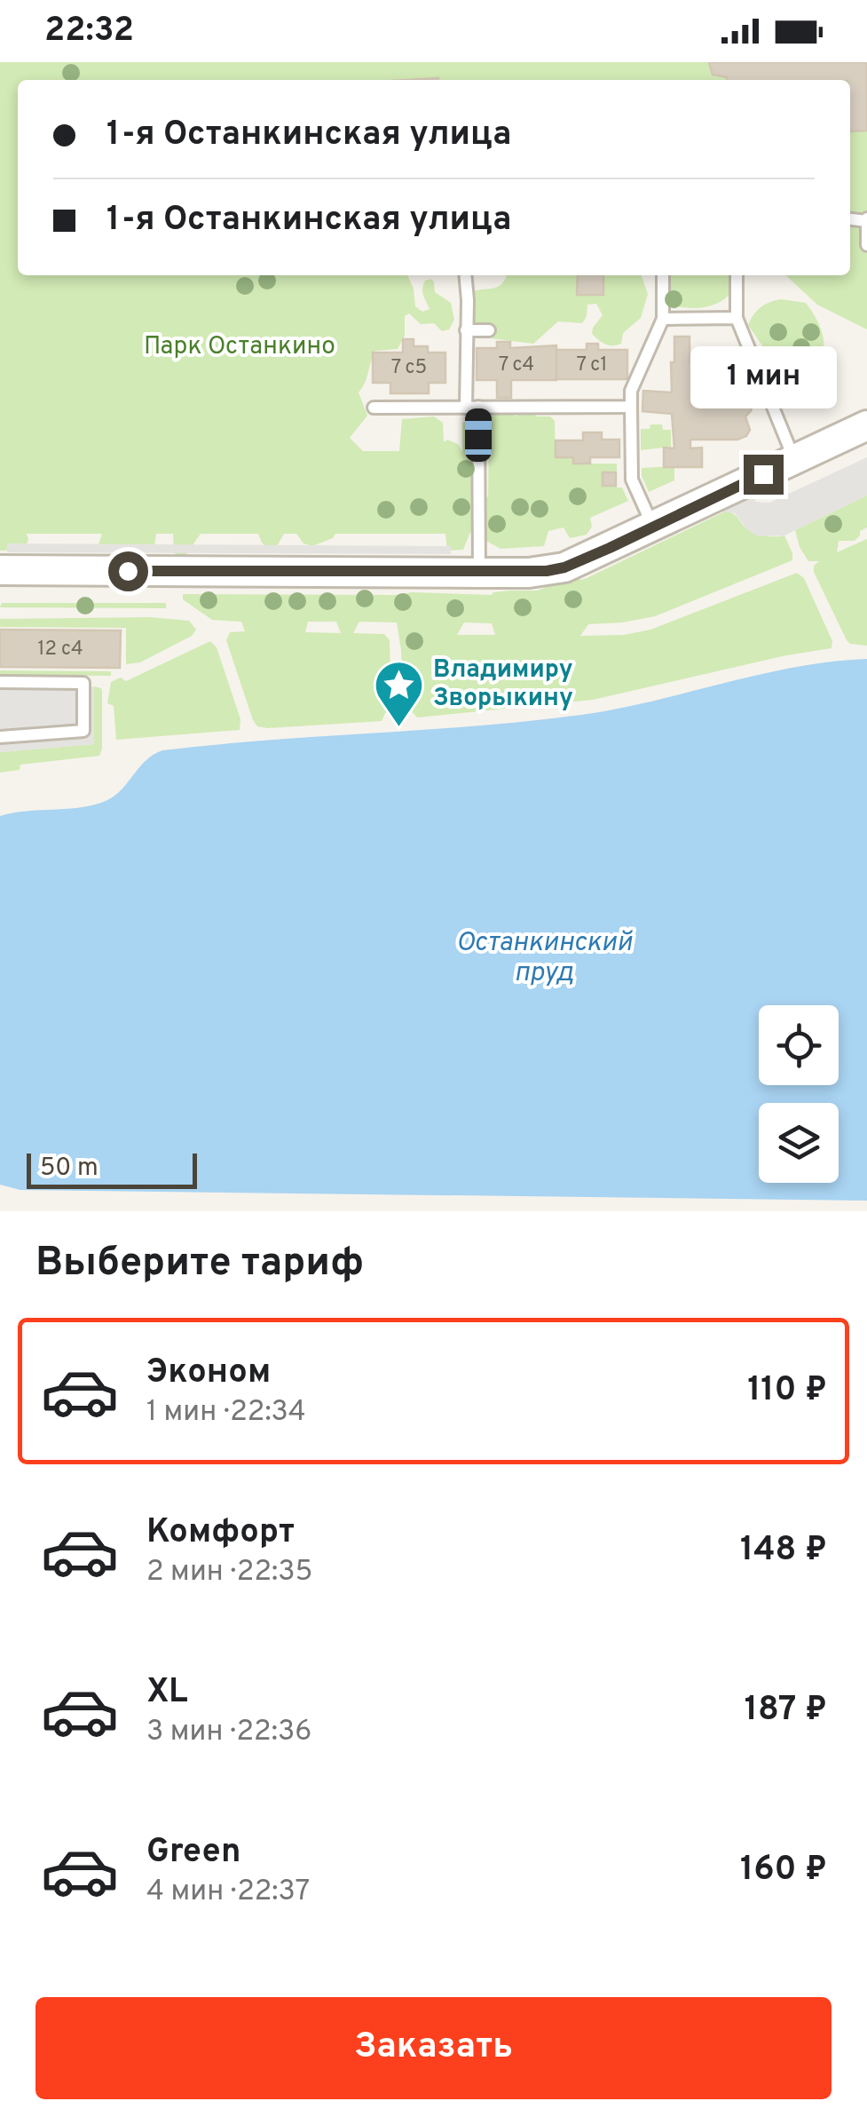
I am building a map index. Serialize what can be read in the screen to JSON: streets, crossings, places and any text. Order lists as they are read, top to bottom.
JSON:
{
  "water": ["Останкинский пруд"],
  "parks": ["Парк Останкино"],
  "places": {
    "place": ["Владимиру Зворыкину"]
  },
  "house_numbers": [
    "7 с4",
    "7 с1",
    "7 с5",
    "12 с4"
  ],
  "scale_bar": "50 m",
  "page": {
    "status": "22:32",
    "banner": ["1-я Останкинская улица", "1-я Останкинская улица"],
    "bubble": "1 мин",
    "scale": "50 m",
    "heading": "Выберите тариф",
    "list": [
      {
        "name": "Эконом",
        "note": "1 мин · 22:34",
        "value": "110 ₽"
      },
      {
        "name": "Комфорт",
        "note": "2 мин · 22:35",
        "value": "148 ₽"
      },
      {
        "name": "XL",
        "note": "3 мин · 22:36",
        "value": "187 ₽"
      },
      {
        "name": "Green",
        "note": "4 мин · 22:37",
        "value": "160 ₽"
      }
    ],
    "buttons": "Заказать"
  }
}
